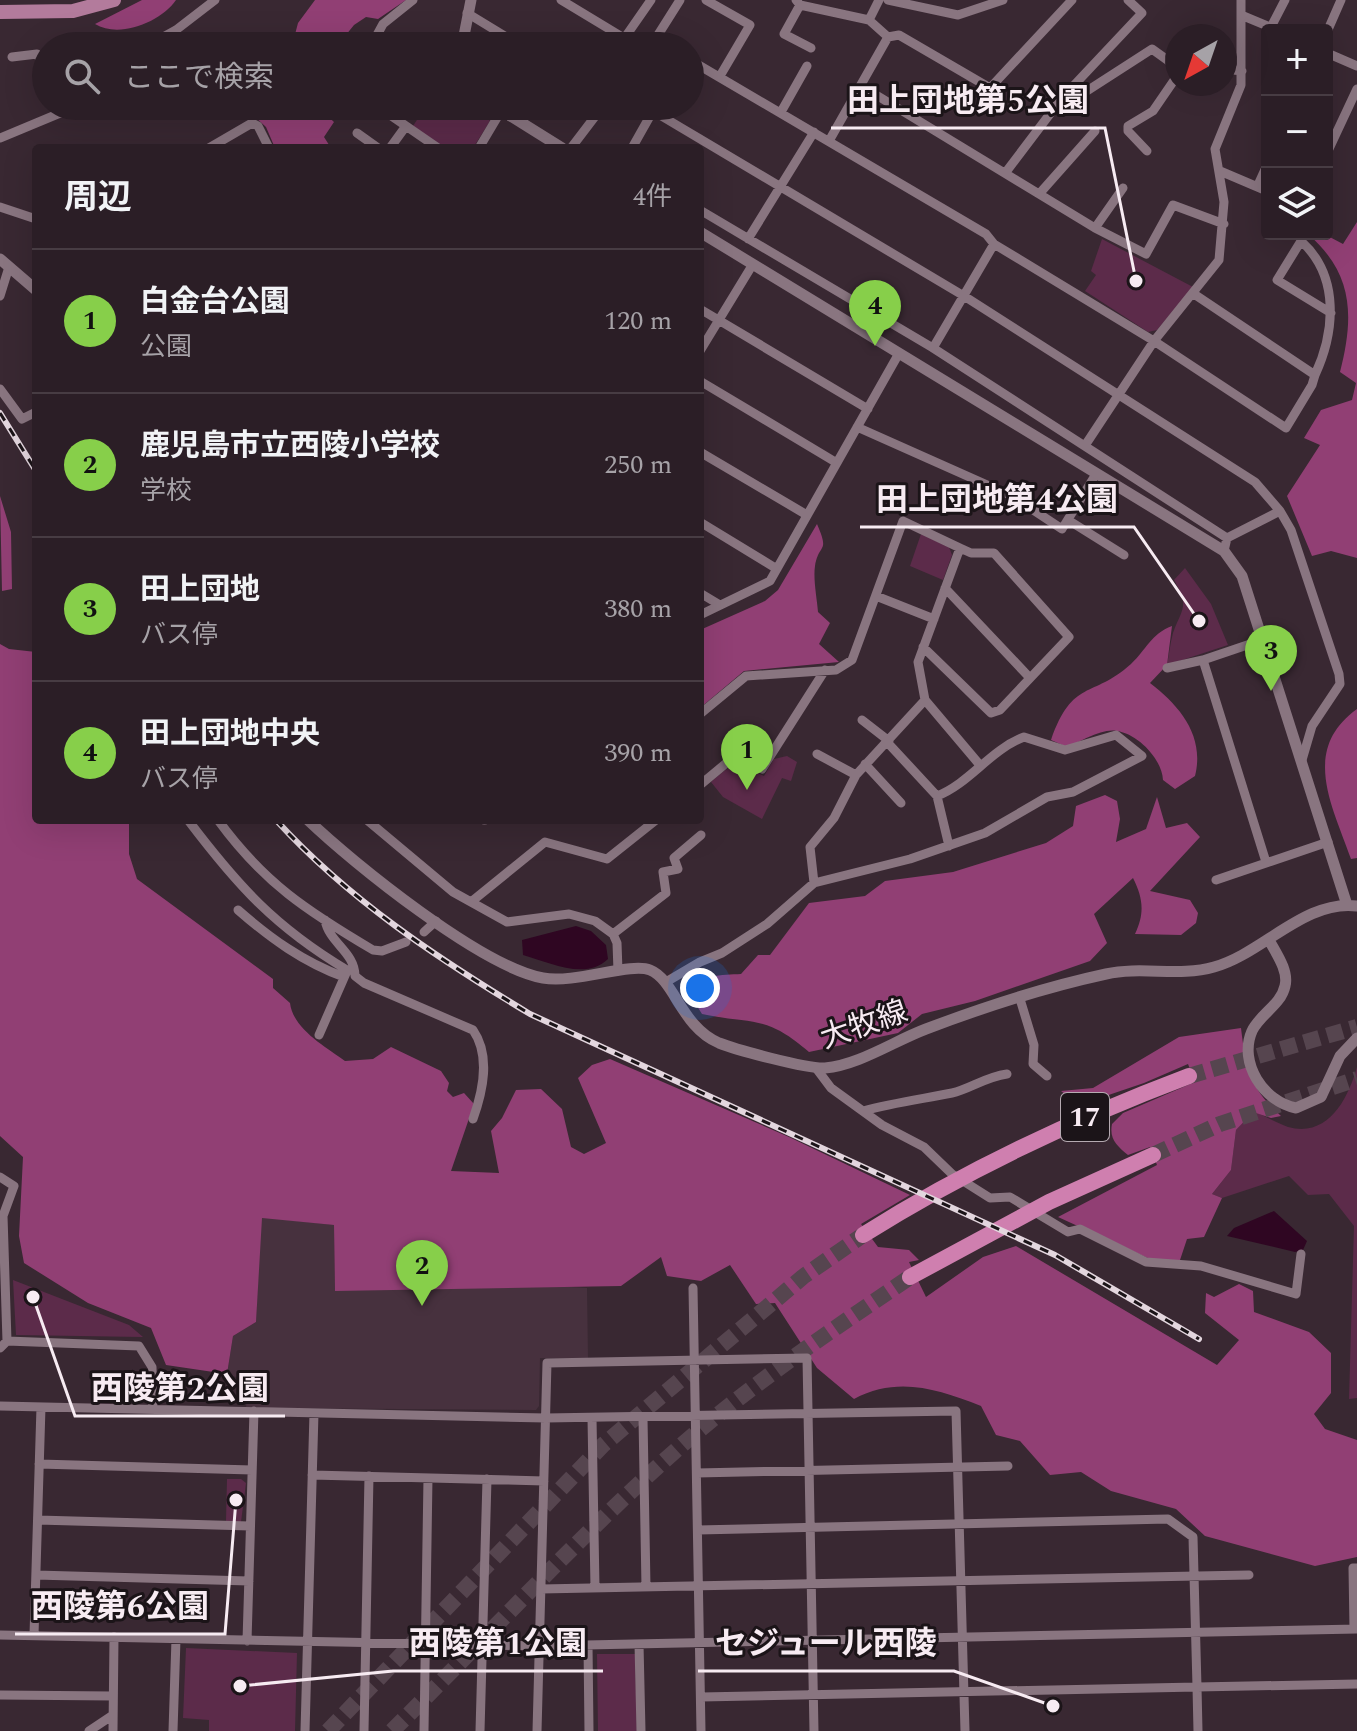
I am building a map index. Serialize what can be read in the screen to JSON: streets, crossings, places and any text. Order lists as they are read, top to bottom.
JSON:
{
  "streets": {
    "highway": ["17"],
    "street": ["大牧線"]
  },
  "places": [
    "田上団地第5公園",
    "田上団地第4公園",
    "西陵第2公園",
    "西陵第6公園",
    "西陵第1公園",
    "セジュール西陵"
  ],
  "north": "bottom left",
  "page": {
    "map_buttons": ["+", "−"],
    "search": "ここで検索",
    "heading": ["周辺", "4件"],
    "list": [
      {
        "mark": "1",
        "name": "白金台公園",
        "note": "公園",
        "value": "120 m"
      },
      {
        "mark": "2",
        "name": "鹿児島市立西陵小学校",
        "note": "学校",
        "value": "250 m"
      },
      {
        "mark": "3",
        "name": "田上団地",
        "note": "バス停",
        "value": "380 m"
      },
      {
        "mark": "4",
        "name": "田上団地中央",
        "note": "バス停",
        "value": "390 m"
      }
    ],
    "pins": [
      "4",
      "3",
      "1",
      "2"
    ]
  }
}
